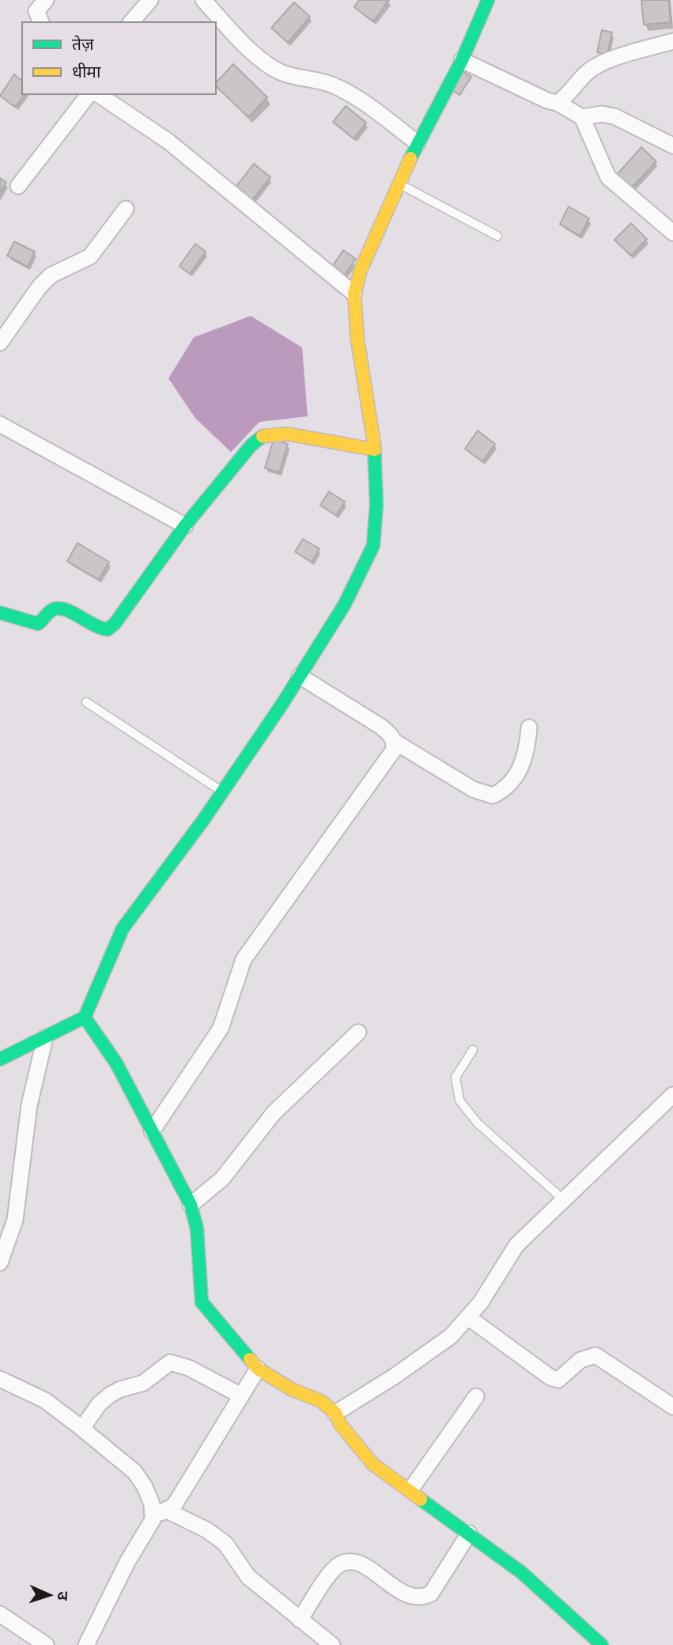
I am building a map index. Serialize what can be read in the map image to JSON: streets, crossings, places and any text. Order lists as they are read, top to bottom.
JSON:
{
  "legend": ["तेज़", "धीमा"],
  "north": "right"
}
